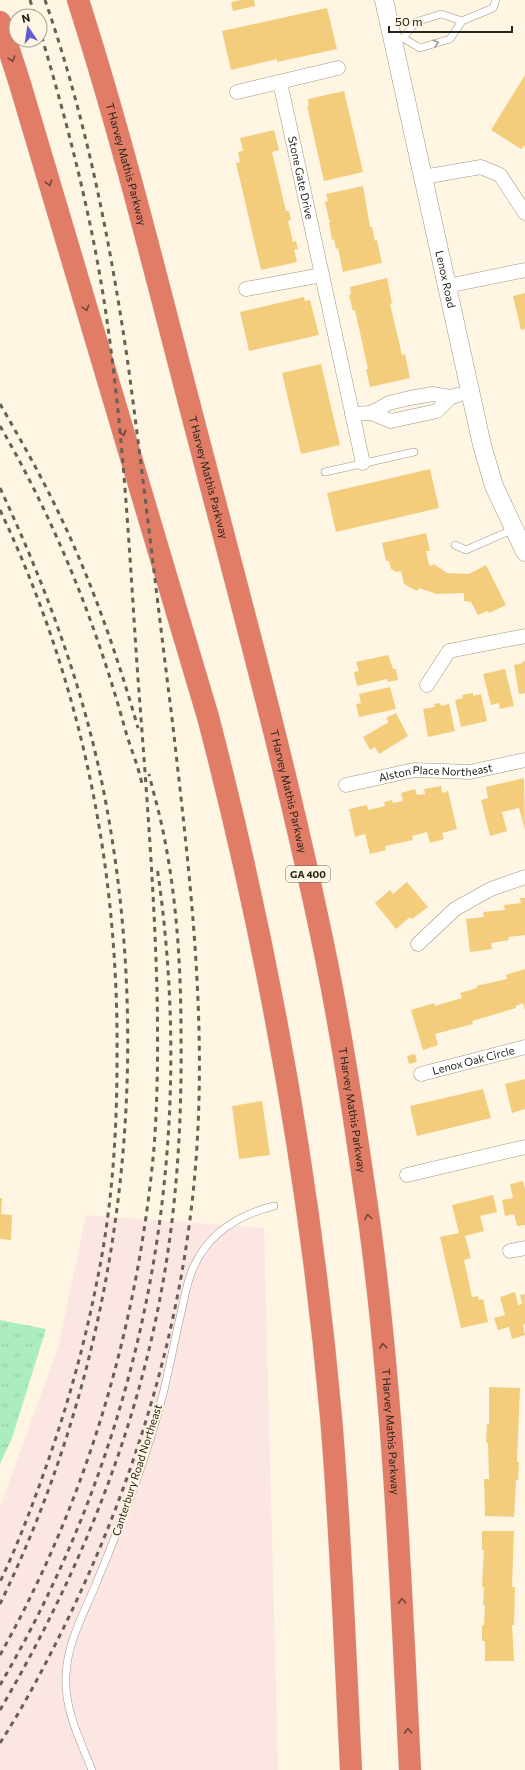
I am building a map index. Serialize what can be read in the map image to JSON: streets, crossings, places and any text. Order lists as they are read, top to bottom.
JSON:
{
  "streets": {
    "highway": ["T Harvey Mathis Parkway", "GA 400"],
    "street": [
      "Stone Gate Drive",
      "Lenox Road",
      "Alston Place Northeast",
      "Lenox Oak Circle"
    ],
    "lane": ["Canterbury Road Northeast"]
  },
  "scale_bar": "50 m",
  "north": "top"
}
